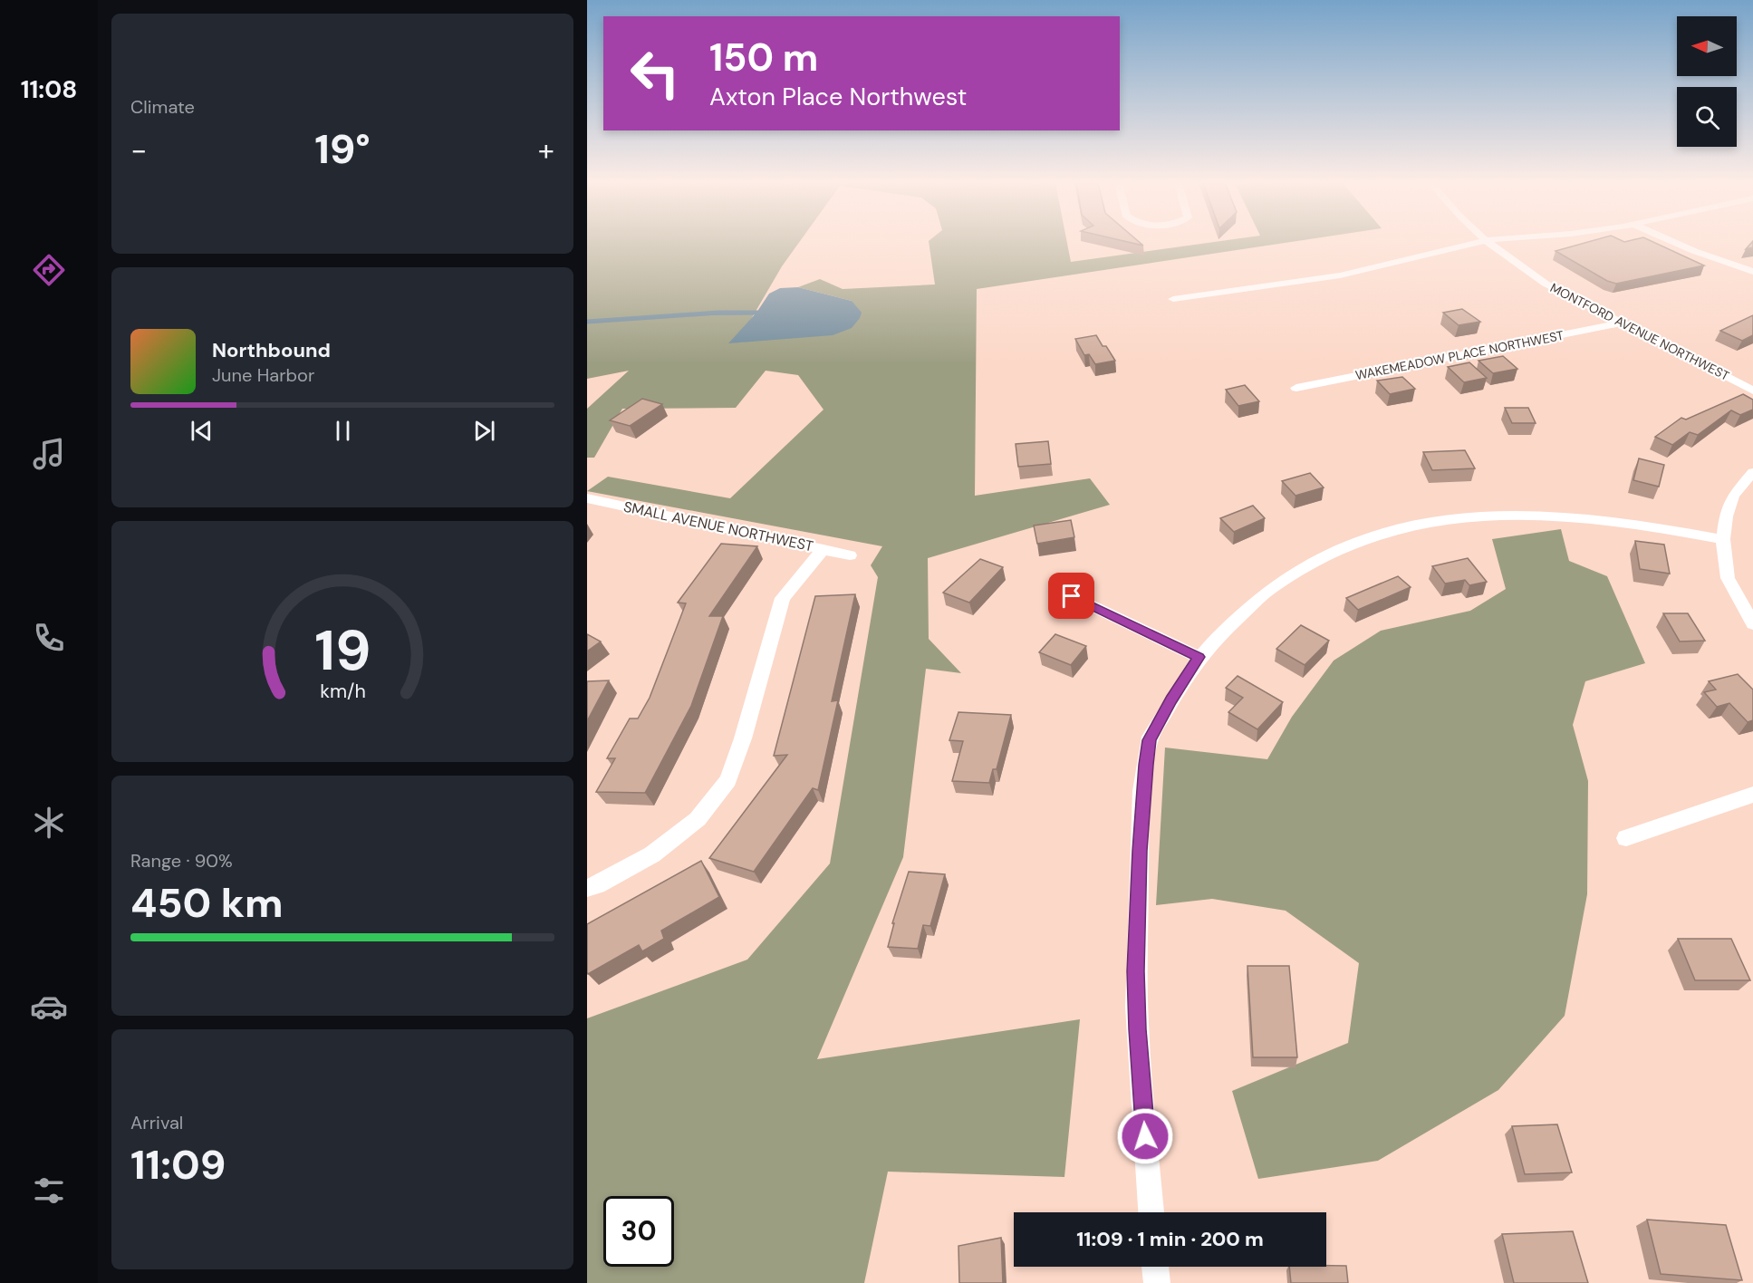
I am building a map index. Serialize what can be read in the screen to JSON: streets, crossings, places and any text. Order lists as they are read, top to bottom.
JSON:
{
  "streets": {
    "street": ["MONTFORD AVENUE NORTHWEST", "WAKEMEADOW PLACE NORTHWEST", "SMALL AVENUE NORTHWEST"]
  },
  "crossings": [
    ["MONTFORD AVENUE NORTHWEST", "WAKEMEADOW PLACE NORTHWEST"]
  ],
  "north": "left",
  "page": {
    "tabs": "11:08",
    "tile": [
      "Climate",
      ["Range · 90%", "450 km"],
      ["Arrival", "11:09"]
    ],
    "turn": ["150 m", "Axton Place Northwest"],
    "heat": ["−", "19°", "+"],
    "song": ["Northbound", "June Harbor"],
    "limit": "30",
    "trip": "11:09 · 1 min · 200 m",
    "gauge": ["19", "km/h"]
  }
}
